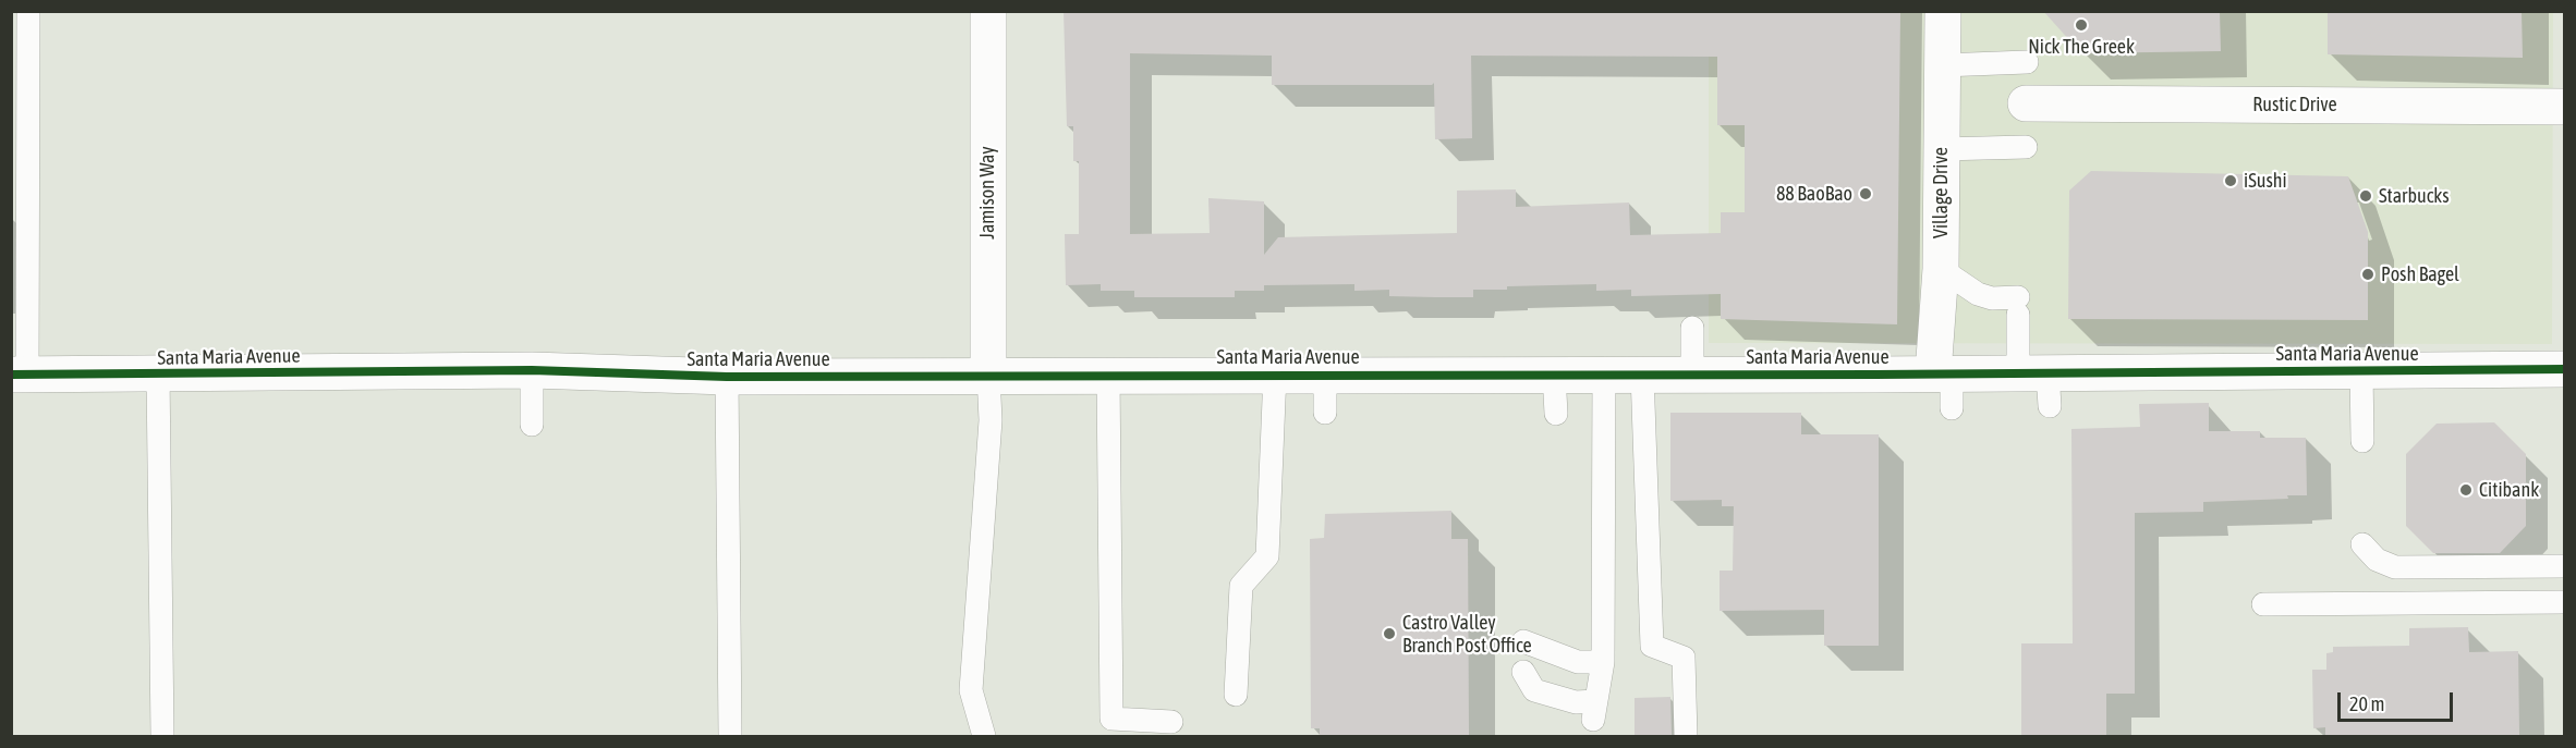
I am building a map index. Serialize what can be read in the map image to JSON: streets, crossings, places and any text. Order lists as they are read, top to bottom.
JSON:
{
  "streets": {
    "street": [
      "Rustic Drive",
      "Jamison Way",
      "Village Drive",
      "Santa Maria Avenue"
    ]
  },
  "crossings": [
    ["Jamison Way", "Santa Maria Avenue"],
    ["Village Drive", "Santa Maria Avenue"]
  ],
  "places": [
    "Nick The Greek",
    "iSushi",
    "88 BaoBao",
    "Starbucks",
    "Posh Bagel",
    "Citibank",
    "Castro Valley Branch Post Office"
  ],
  "scale_bar": "20 m"
}
